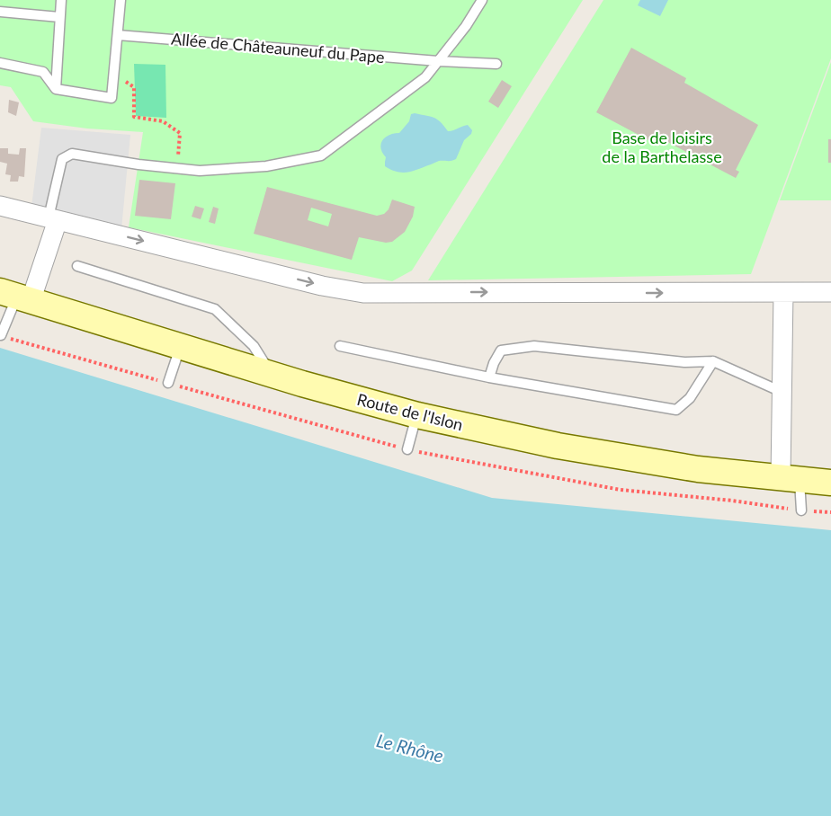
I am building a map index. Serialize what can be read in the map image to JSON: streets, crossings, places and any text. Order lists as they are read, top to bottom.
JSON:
{
  "streets": {
    "street": ["Route de l'Islon"],
    "lane": ["Allée de Châteauneuf du Pape"]
  },
  "water": ["Le Rhône"],
  "parks": ["Base de loisirs de la Barthelasse"]
}
